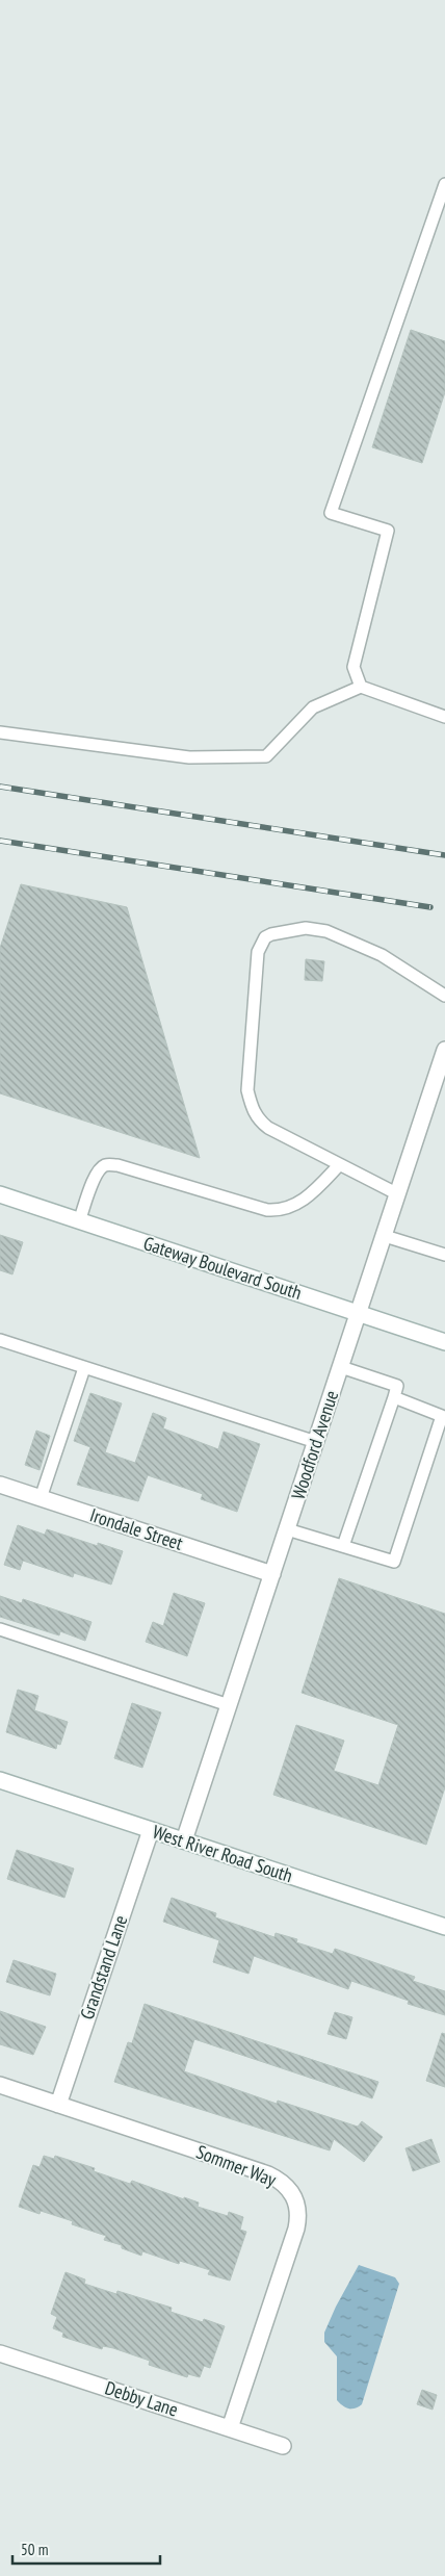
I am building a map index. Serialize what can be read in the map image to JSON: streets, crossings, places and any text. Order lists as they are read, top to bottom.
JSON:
{
  "streets": {
    "street": [
      "Gateway Boulevard South",
      "Woodford Avenue",
      "Irondale Street",
      "West River Road South",
      "Grandstand Lane",
      "Sommer Way",
      "Debby Lane"
    ]
  },
  "crossings": [
    ["Gateway Boulevard South", "Woodford Avenue"],
    ["Woodford Avenue", "Irondale Street"],
    ["Woodford Avenue", "West River Road South"],
    ["West River Road South", "Grandstand Lane"],
    ["Grandstand Lane", "Sommer Way"],
    ["Sommer Way", "Debby Lane"]
  ],
  "scale_bar": "50 m"
}
